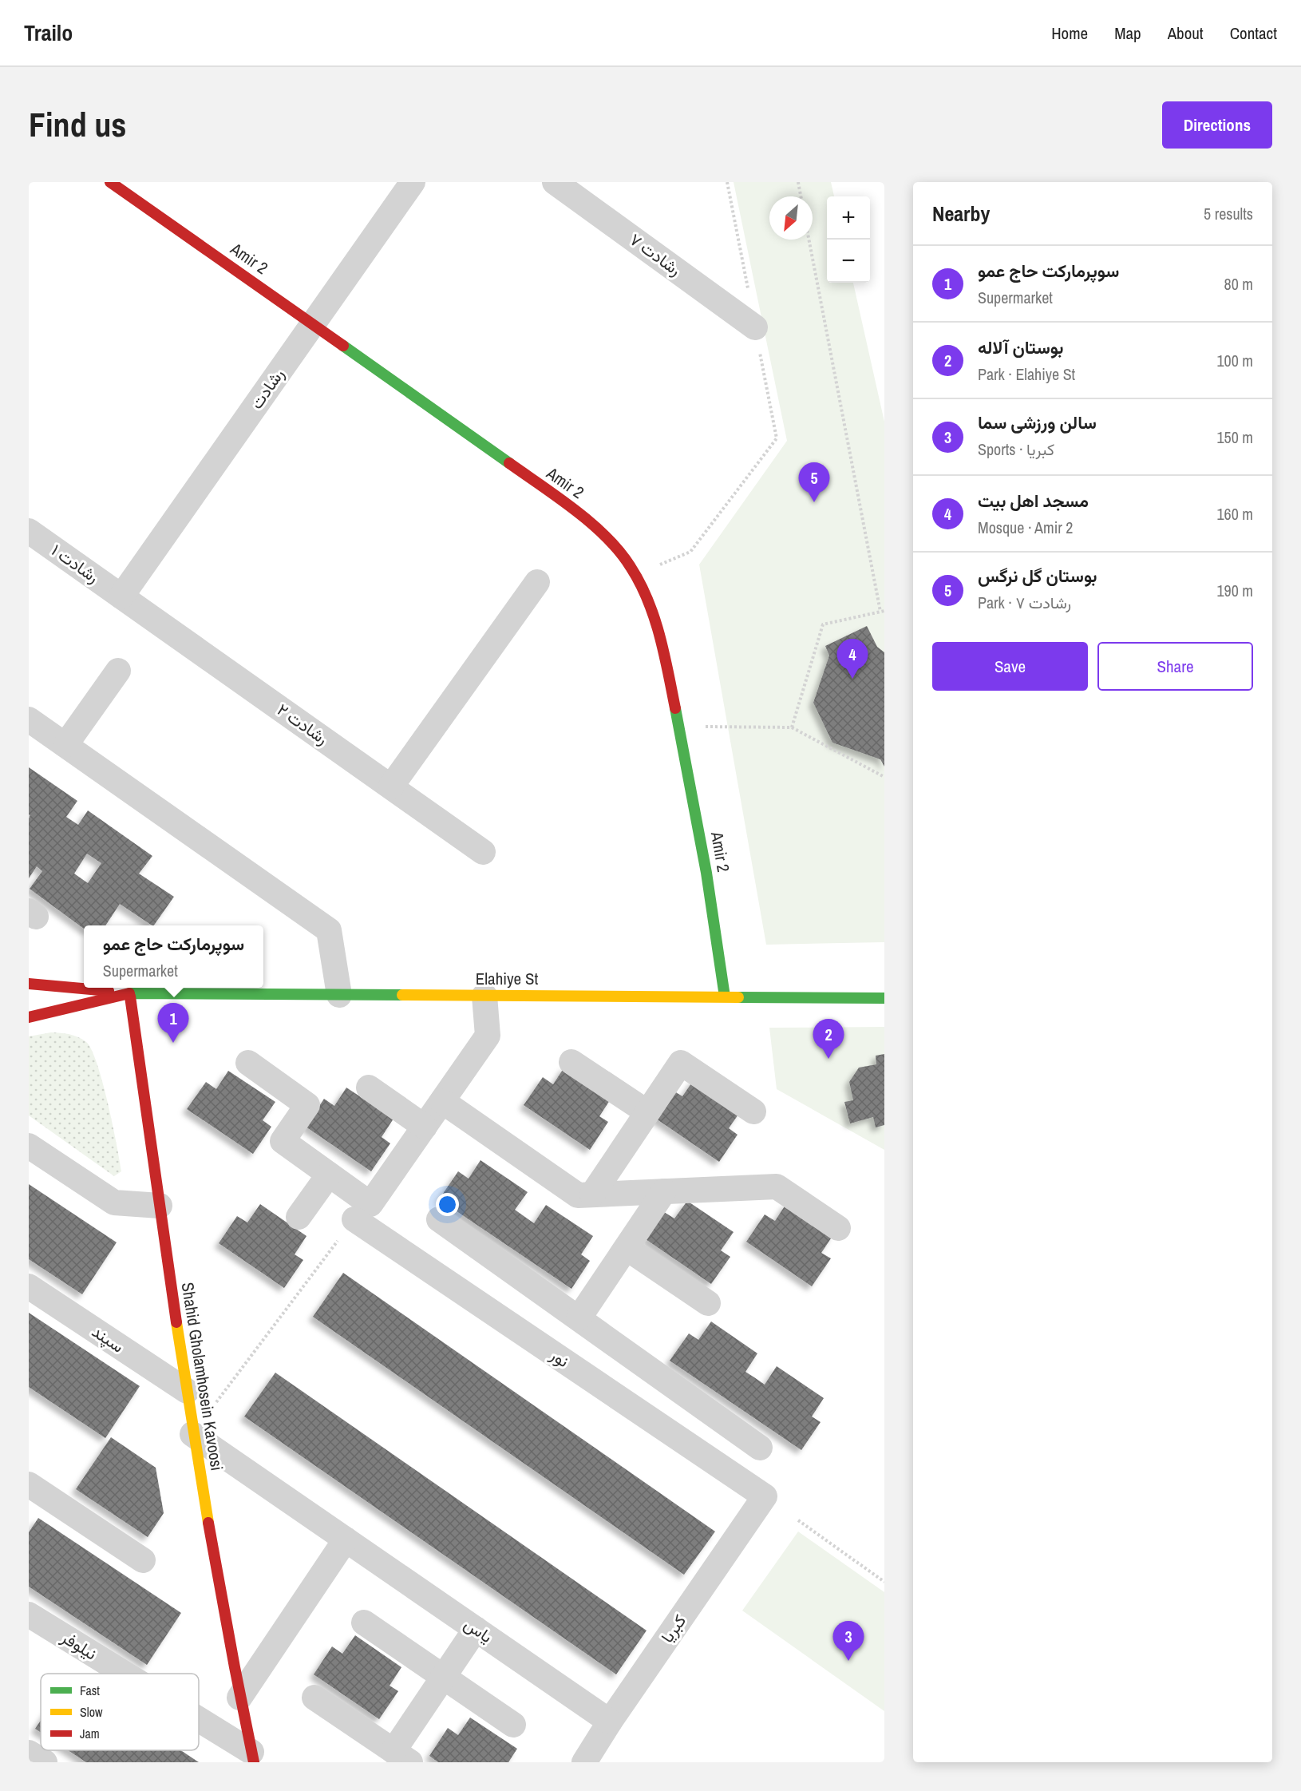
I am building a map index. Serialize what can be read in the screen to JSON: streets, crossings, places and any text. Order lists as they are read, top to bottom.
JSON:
{
  "streets": {
    "main road": ["Amir 2", "Elahiye St", "Shahid Gholamhosein Kavoosi"],
    "street": [
      "رشادت ۷",
      "رشادت",
      "رشادت ۱",
      "رشادت ۲",
      "سپند",
      "نور",
      "کبریا",
      "یاس",
      "نيلوفر"
    ]
  },
  "crossings": [
    ["Amir 2", "رشادت"],
    ["Amir 2", "Elahiye St"],
    ["رشادت", "رشادت ۱"],
    ["رشادت", "رشادت ۲"],
    ["رشادت ۱", "رشادت ۲"],
    ["Elahiye St", "Shahid Gholamhosein Kavoosi"],
    ["سپند", "Shahid Gholamhosein Kavoosi"],
    ["نور", "کبریا"],
    ["Shahid Gholamhosein Kavoosi", "یاس"],
    ["Shahid Gholamhosein Kavoosi", "نيلوفر"],
    ["کبریا", "یاس"]
  ],
  "legend": ["Fast", "Slow", "Jam"],
  "north": "bottom left",
  "page": {
    "header": "Trailo",
    "nav": [
      "Home",
      "Map",
      "About",
      "Contact"
    ],
    "buttons": [
      "Directions",
      ["Save", "Share"]
    ],
    "title": "Find us",
    "heading": ["Nearby", "5 results"],
    "map_buttons": ["+", "−"],
    "list": [
      {
        "mark": "1",
        "name": "سوپرمارکت حاج عمو",
        "note": "Supermarket",
        "value": "80 m"
      },
      {
        "mark": "2",
        "name": "بوستان آلاله",
        "note": "Park · Elahiye St",
        "value": "100 m"
      },
      {
        "mark": "3",
        "name": "سالن ورزشی سما",
        "note": "Sports · کبریا",
        "value": "150 m"
      },
      {
        "mark": "4",
        "name": "مسجد اهل بیت",
        "note": "Mosque · Amir 2",
        "value": "160 m"
      },
      {
        "mark": "5",
        "name": "بوستان گل نرگس",
        "note": "Park · رشادت ۷",
        "value": "190 m"
      }
    ],
    "pins": [
      "5",
      "4",
      "1",
      "2",
      "3"
    ],
    "popup": ["سوپرمارکت حاج عمو", "Supermarket"]
  }
}
